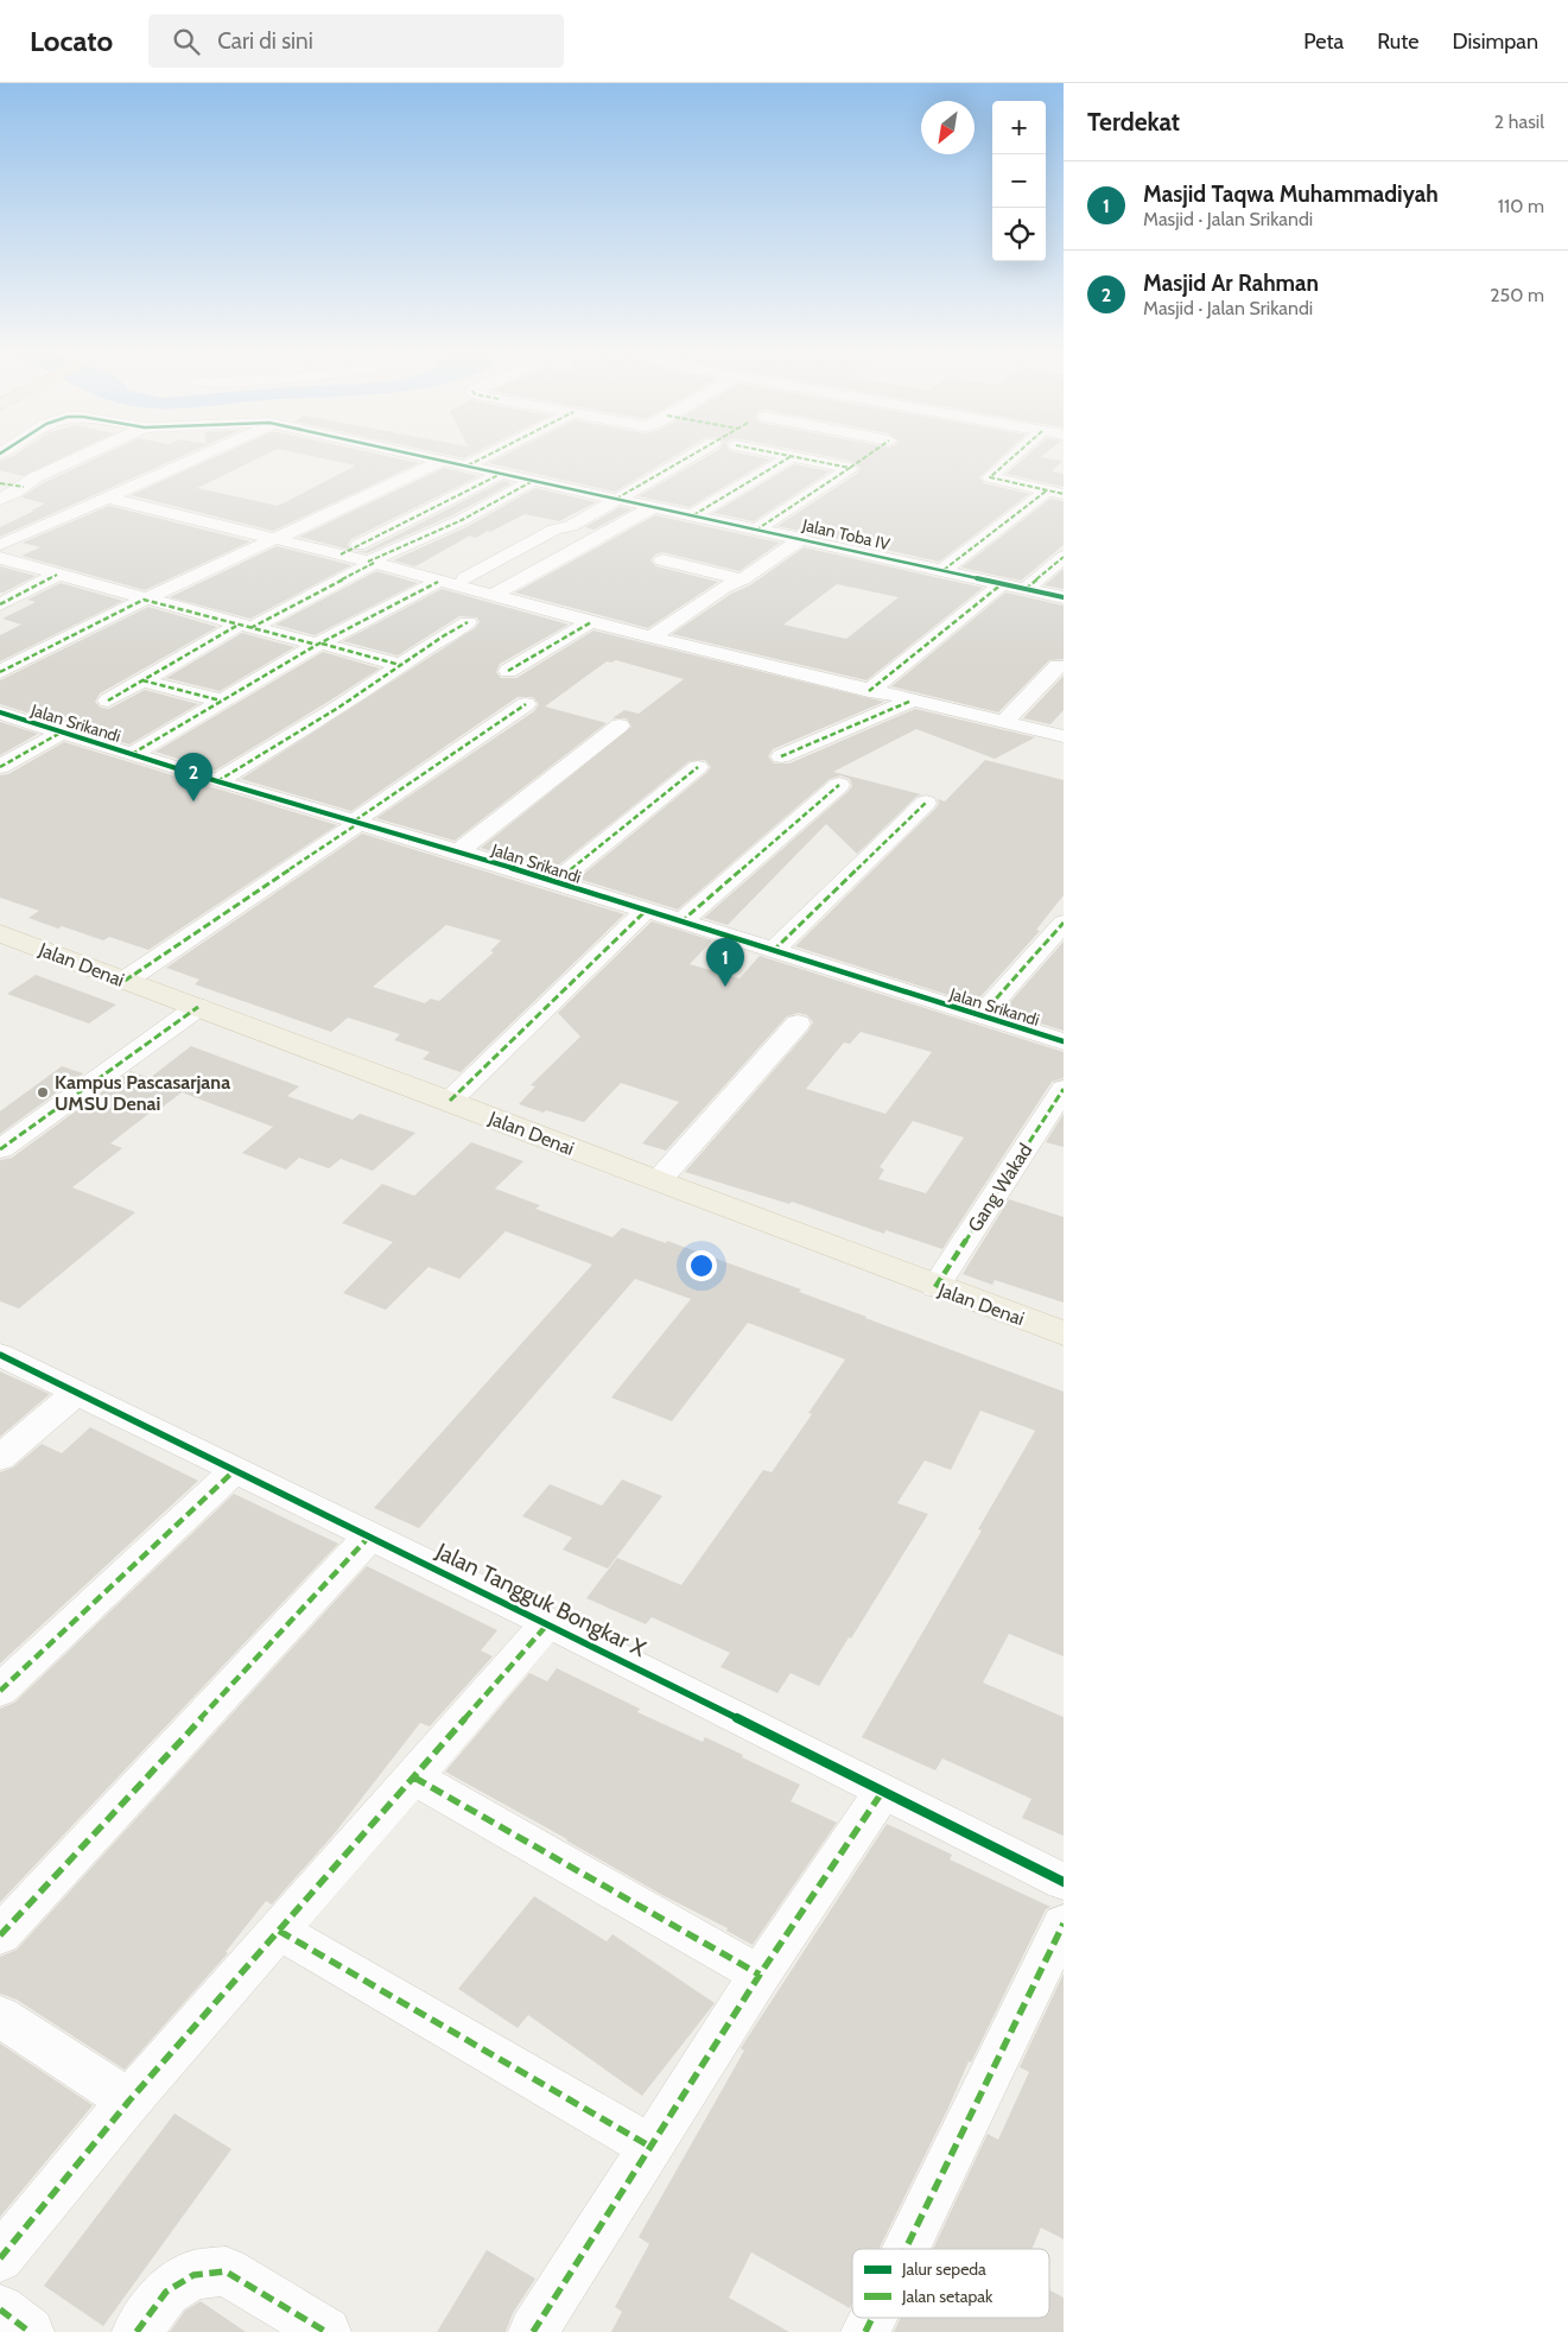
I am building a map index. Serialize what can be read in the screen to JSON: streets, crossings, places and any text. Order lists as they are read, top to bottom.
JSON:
{
  "streets": {
    "main road": ["Jalan Denai"],
    "street": [
      "Jalan Toba IV",
      "Jalan Srikandi",
      "Gang Wakad",
      "Jalan Tangguk Bongkar X"
    ]
  },
  "crossings": [
    ["Jalan Denai", "Gang Wakad"]
  ],
  "places": ["Kampus Pascasarjana UMSU Denai"],
  "legend": ["Jalur sepeda", "Jalan setapak"],
  "north": "bottom left",
  "page": {
    "header": "Locato",
    "search": "Cari di sini",
    "nav": ["Peta", "Rute", "Disimpan"],
    "heading": ["Terdekat", "2 hasil"],
    "map_buttons": ["+", "−"],
    "list": [
      {
        "mark": "1",
        "name": "Masjid Taqwa Muhammadiyah",
        "note": "Masjid · Jalan Srikandi",
        "value": "110 m"
      },
      {
        "mark": "2",
        "name": "Masjid Ar Rahman",
        "note": "Masjid · Jalan Srikandi",
        "value": "250 m"
      }
    ],
    "pins": ["2", "1"]
  }
}
